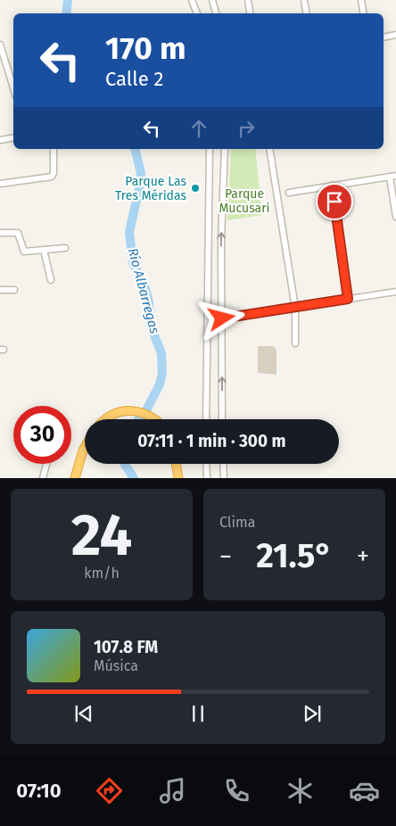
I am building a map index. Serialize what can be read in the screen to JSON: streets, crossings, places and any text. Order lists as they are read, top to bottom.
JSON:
{
  "water": ["Río Albarregas"],
  "parks": ["Parque Mucusari"],
  "places": ["Parque Las Tres Méridas"],
  "page": {
    "turn": ["170 m", "Calle 2"],
    "limit": "30",
    "trip": "07:11 · 1 min · 300 m",
    "tile": [
      ["24", "km/h"],
      "Clima"
    ],
    "heat": ["−", "21.5°", "+"],
    "song": ["107.8 FM", "Música"],
    "tabs": "07:10"
  }
}
